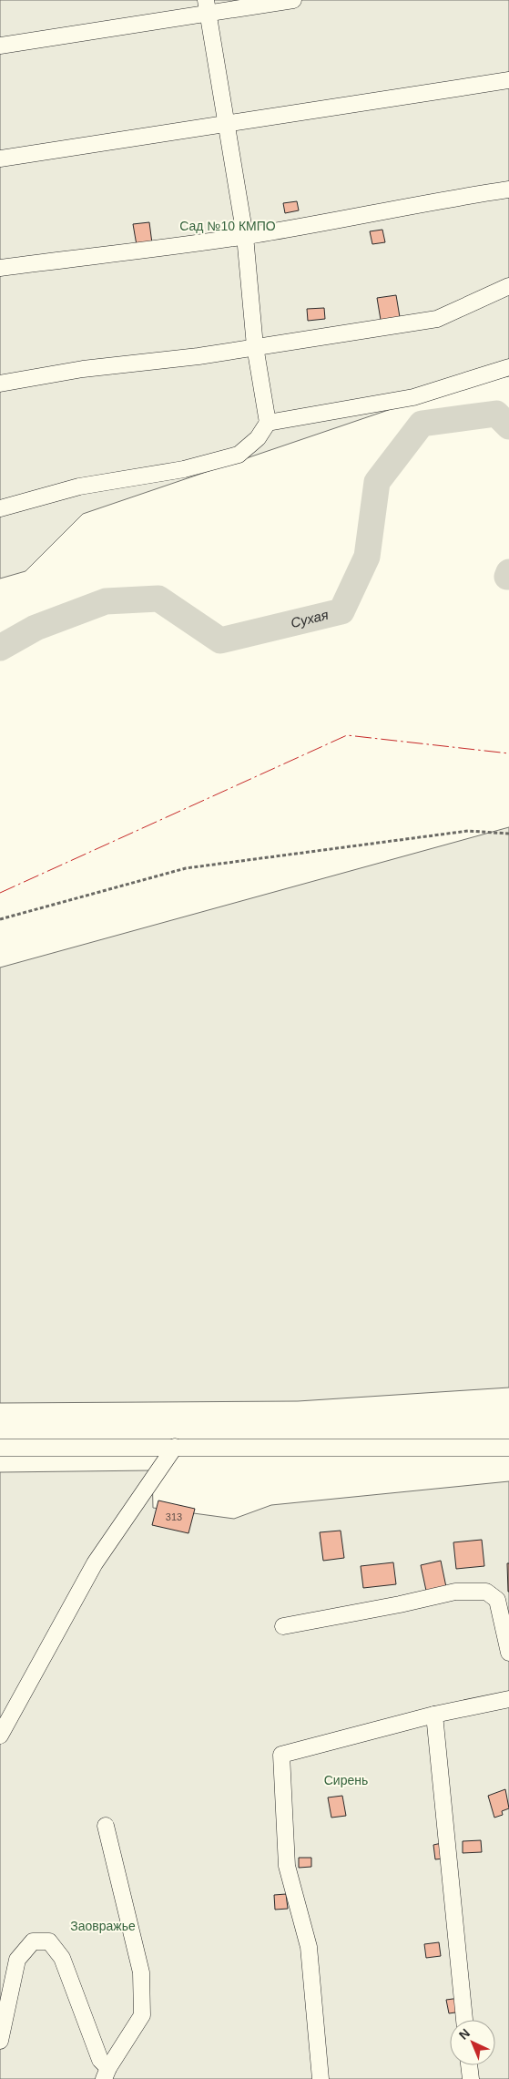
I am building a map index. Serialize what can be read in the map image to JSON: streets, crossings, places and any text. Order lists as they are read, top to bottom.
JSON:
{
  "water": ["Сухая"],
  "parks": ["Сад №10 КМПО", "Сирень", "Заовражье"],
  "house_numbers": ["313"],
  "north": "top left"
}
